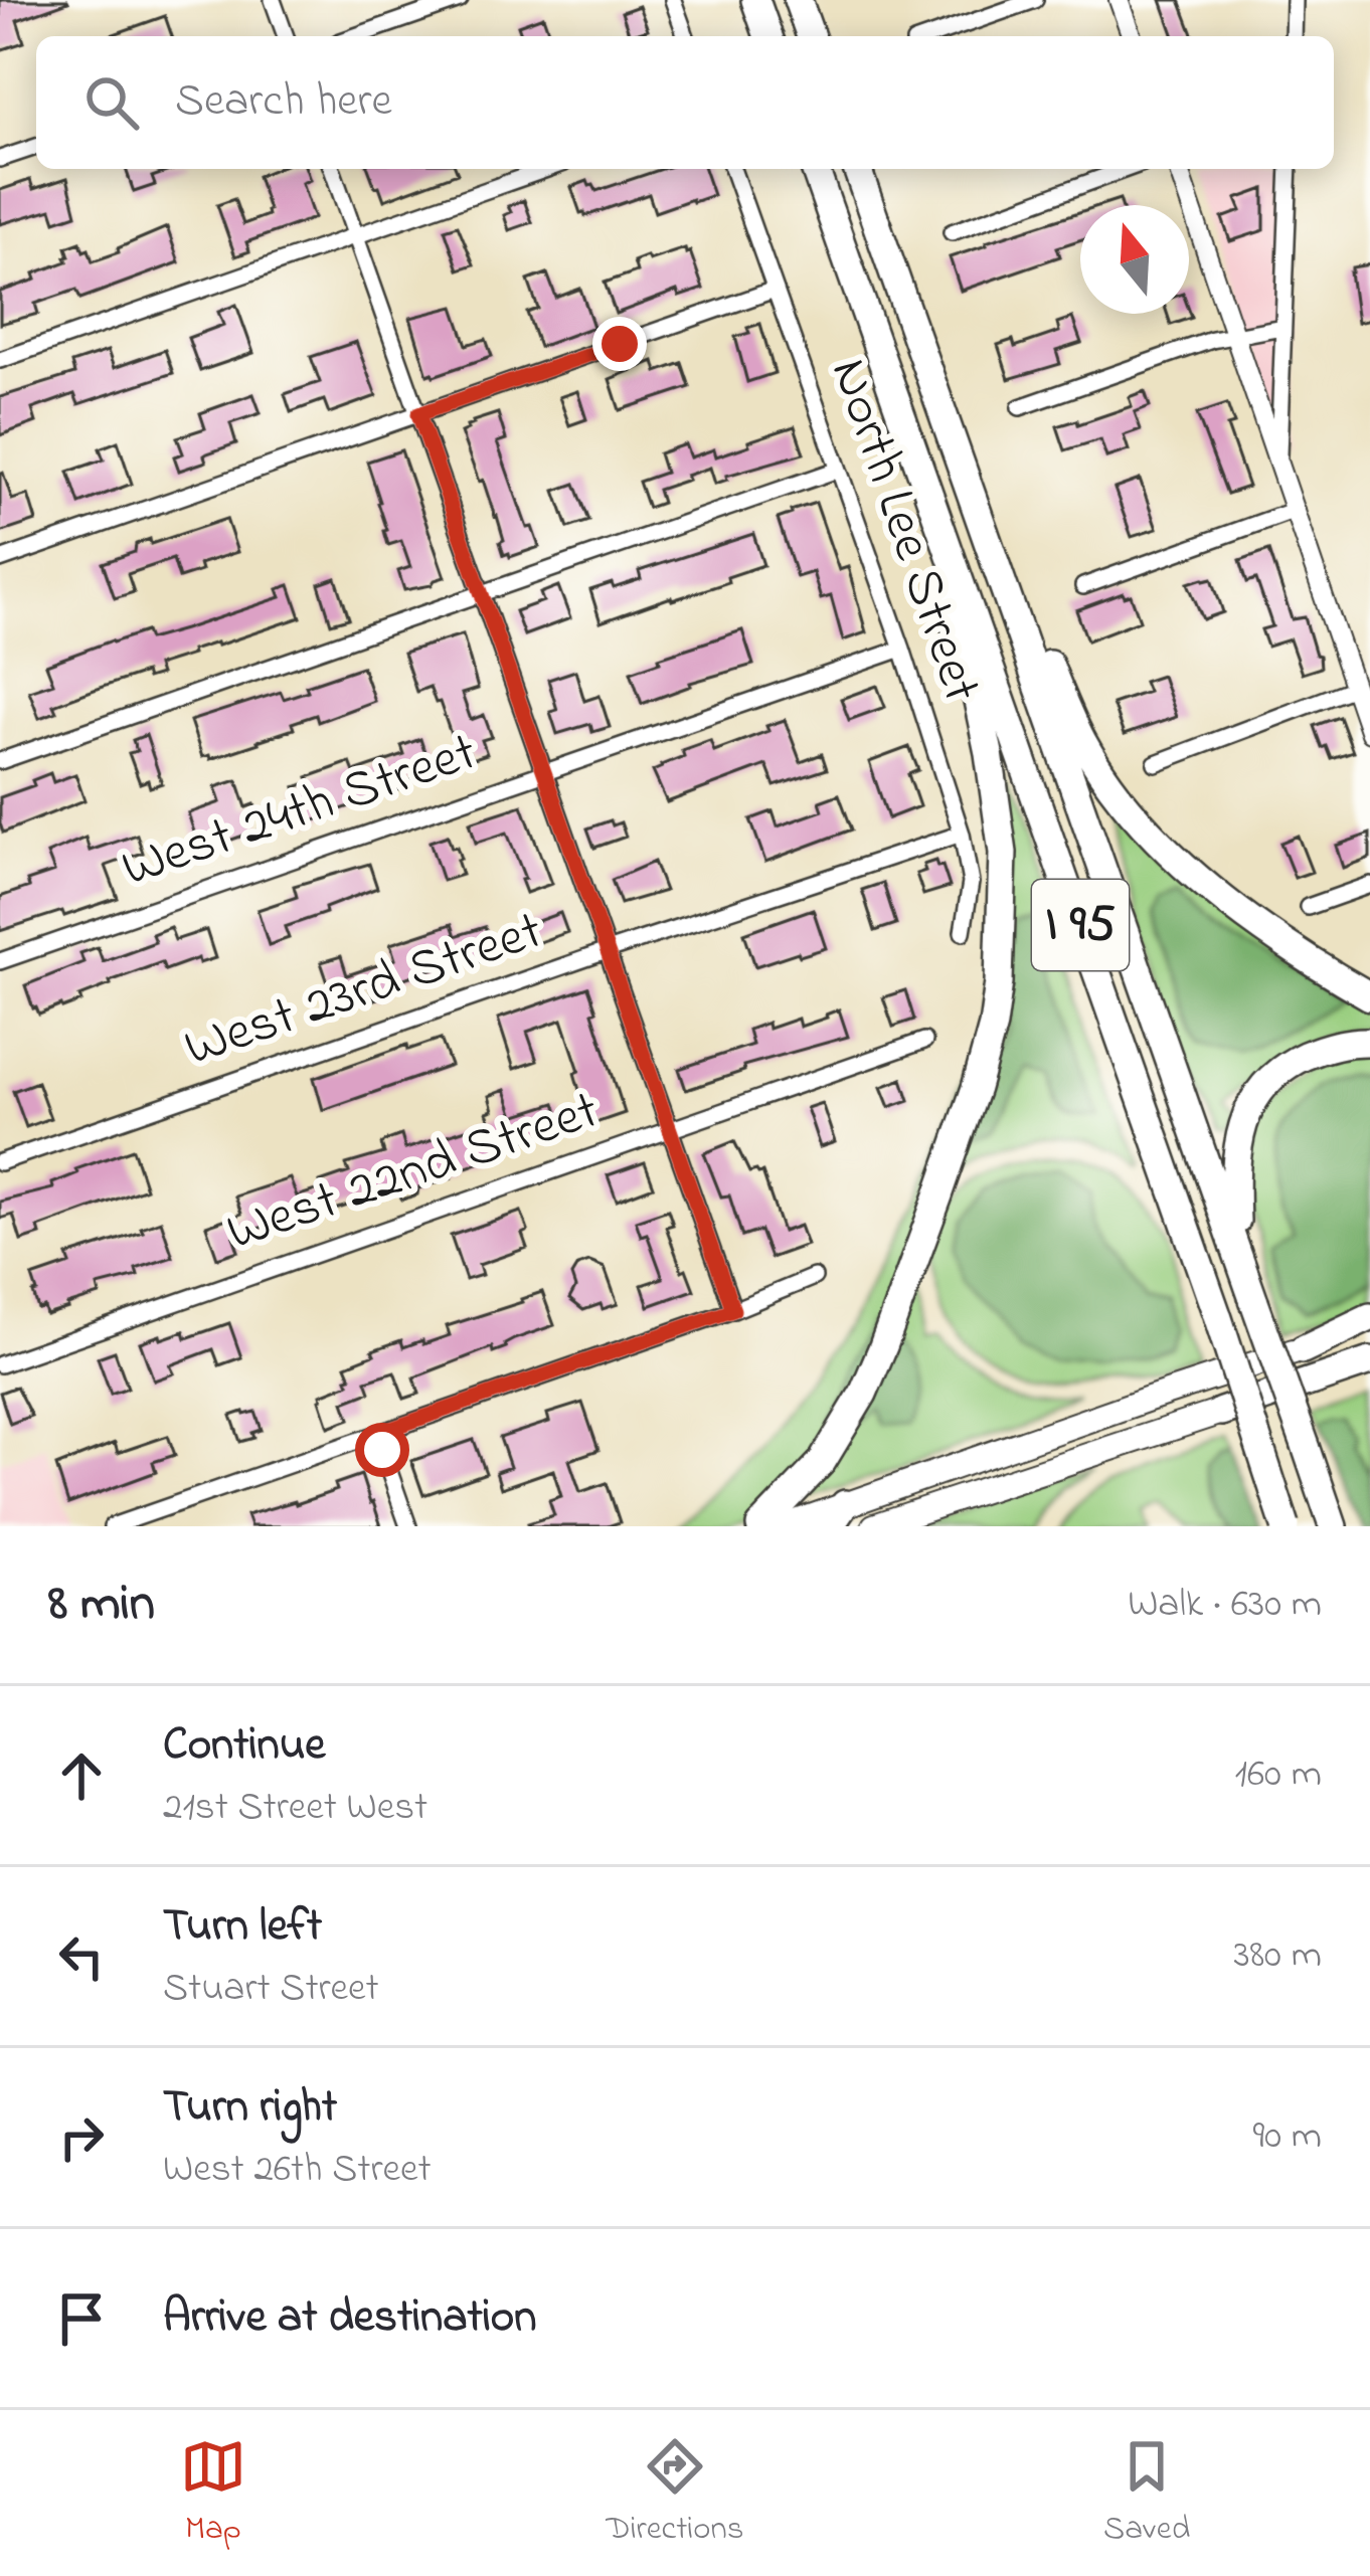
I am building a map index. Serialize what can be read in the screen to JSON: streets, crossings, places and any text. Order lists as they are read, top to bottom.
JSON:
{
  "streets": {
    "highway": ["I 95"],
    "street": [
      "North Lee Street",
      "West 24th Street",
      "West 23rd Street",
      "West 22nd Street"
    ]
  },
  "crossings": [
    ["North Lee Street", "West 24th Street"],
    ["North Lee Street", "West 23rd Street"]
  ],
  "north": "top",
  "page": {
    "search": "Search here",
    "heading": ["8 min", "Walk · 630 m"],
    "list": [
      ["Continue", "21st Street West", "160 m"],
      ["Turn left", "Stuart Street", "380 m"],
      ["Turn right", "West 26th Street", "90 m"],
      "Arrive at destination"
    ],
    "nav": ["Map", "Directions", "Saved"]
  }
}
